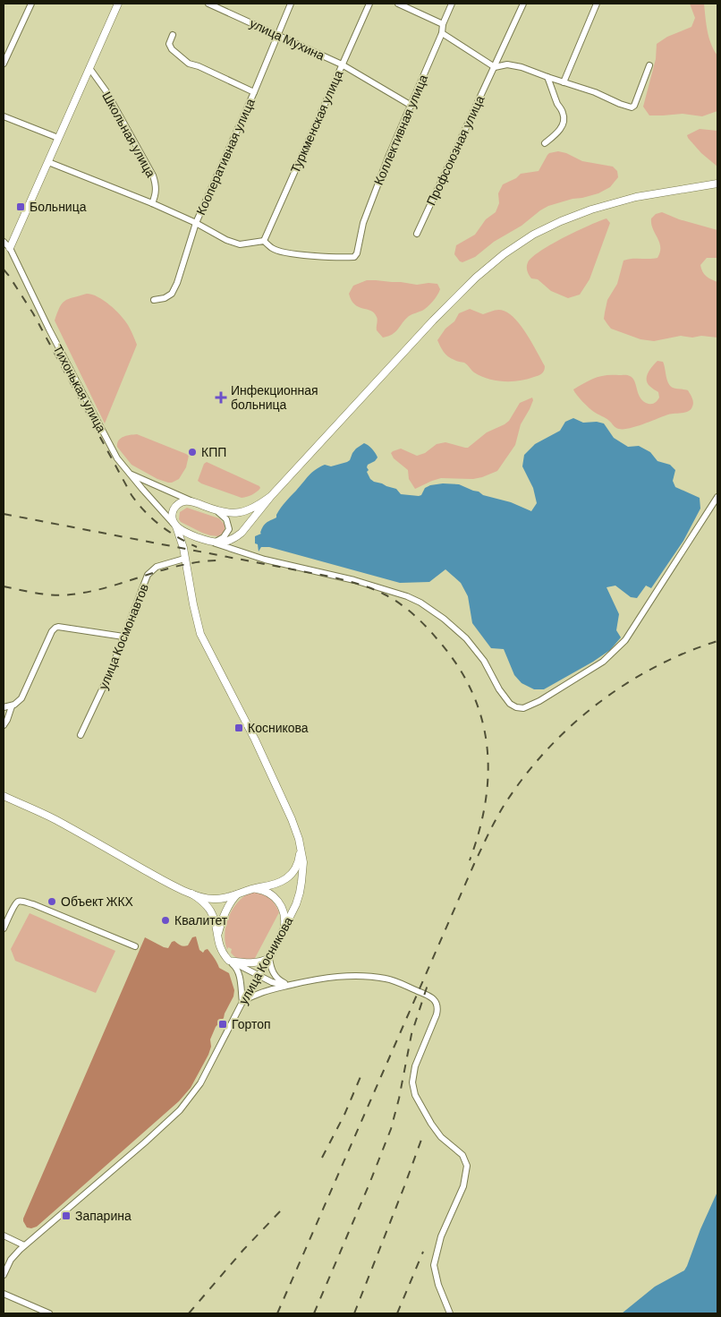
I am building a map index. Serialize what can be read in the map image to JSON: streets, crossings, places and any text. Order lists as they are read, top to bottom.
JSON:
{
  "streets": {
    "main road": ["улица Косникова"],
    "street": [
      "улица Мухина",
      "Туркменская улица",
      "Коллективная улица",
      "Школьная улица",
      "Профсоюзная улица",
      "Кооперативная улица",
      "Тихонькая улица",
      "улица Космонавтов"
    ]
  },
  "crossings": [
    ["улица Мухина", "Туркменская улица"],
    ["улица Мухина", "Коллективная улица"],
    ["улица Мухина", "Кооперативная улица"],
    ["Туркменская улица", "Коллективная улица"],
    ["Тихонькая улица", "улица Косникова"],
    ["улица Космонавтов", "улица Косникова"]
  ],
  "places": {
    "transit": [
      "Больница",
      "Косникова",
      "Гортоп",
      "Запарина"
    ],
    "health": ["Инфекционная больница"],
    "other": ["КПП", "Объект ЖКХ", "Квалитет"]
  }
}
